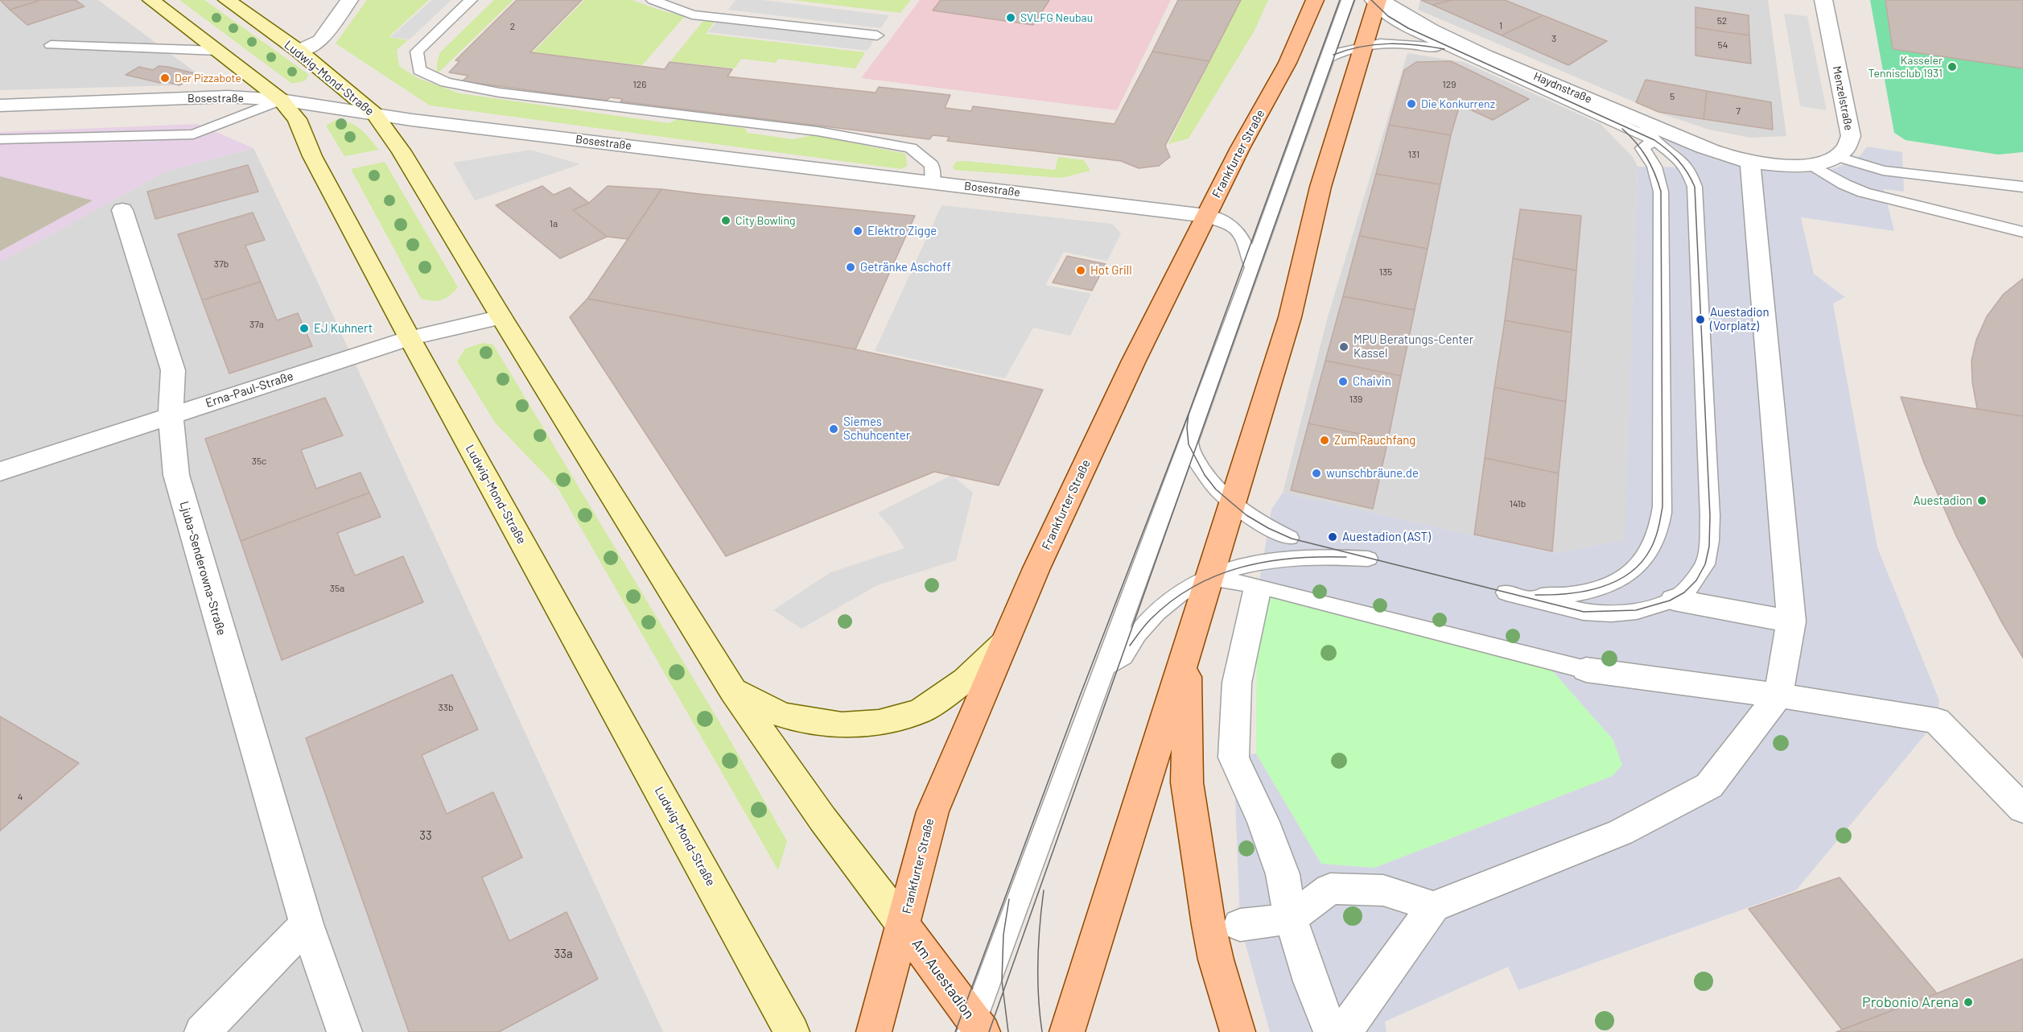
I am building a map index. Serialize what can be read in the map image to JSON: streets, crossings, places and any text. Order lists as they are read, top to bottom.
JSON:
{
  "streets": {
    "main road": ["Ludwig-Mond-Straße", "Frankfurter Straße", "Am Auestadion"],
    "street": [
      "Haydnstraße",
      "Bosestraße",
      "Menzelstraße",
      "Erna-Paul-Straße",
      "Ljuba-Senderowna-Straße"
    ]
  },
  "crossings": [
    ["Ludwig-Mond-Straße", "Bosestraße"],
    ["Ludwig-Mond-Straße", "Frankfurter Straße"],
    ["Ludwig-Mond-Straße", "Erna-Paul-Straße"],
    ["Ludwig-Mond-Straße", "Am Auestadion"],
    ["Bosestraße", "Frankfurter Straße"],
    ["Frankfurter Straße", "Am Auestadion"],
    ["Erna-Paul-Straße", "Ljuba-Senderowna-Straße"]
  ],
  "places": [
    "SVLFG Neubau",
    "Kasseler Tennisclub 1931",
    "Der Pizzabote",
    "Die Konkurrenz",
    "City Bowling",
    "Elektro Zigge",
    "Getränke Aschoff",
    "Hot Grill",
    "Auestadion (Vorplatz)",
    "EJ Kuhnert",
    "MPU Beratungs-Center Kassel",
    "Chaivin",
    "Siemes Schuhcenter",
    "Zum Rauchfang",
    "wunschbräune.de",
    "Auestadion",
    "Auestadion (AST)",
    "Probonio Arena"
  ],
  "house_numbers": [
    "52",
    "1",
    "2",
    "3",
    "54",
    "126",
    "129",
    "5",
    "7",
    "131",
    "1a",
    "37b",
    "135",
    "37a",
    "139",
    "35c",
    "141b",
    "35a",
    "33b",
    "4",
    "33",
    "33a"
  ]
}
